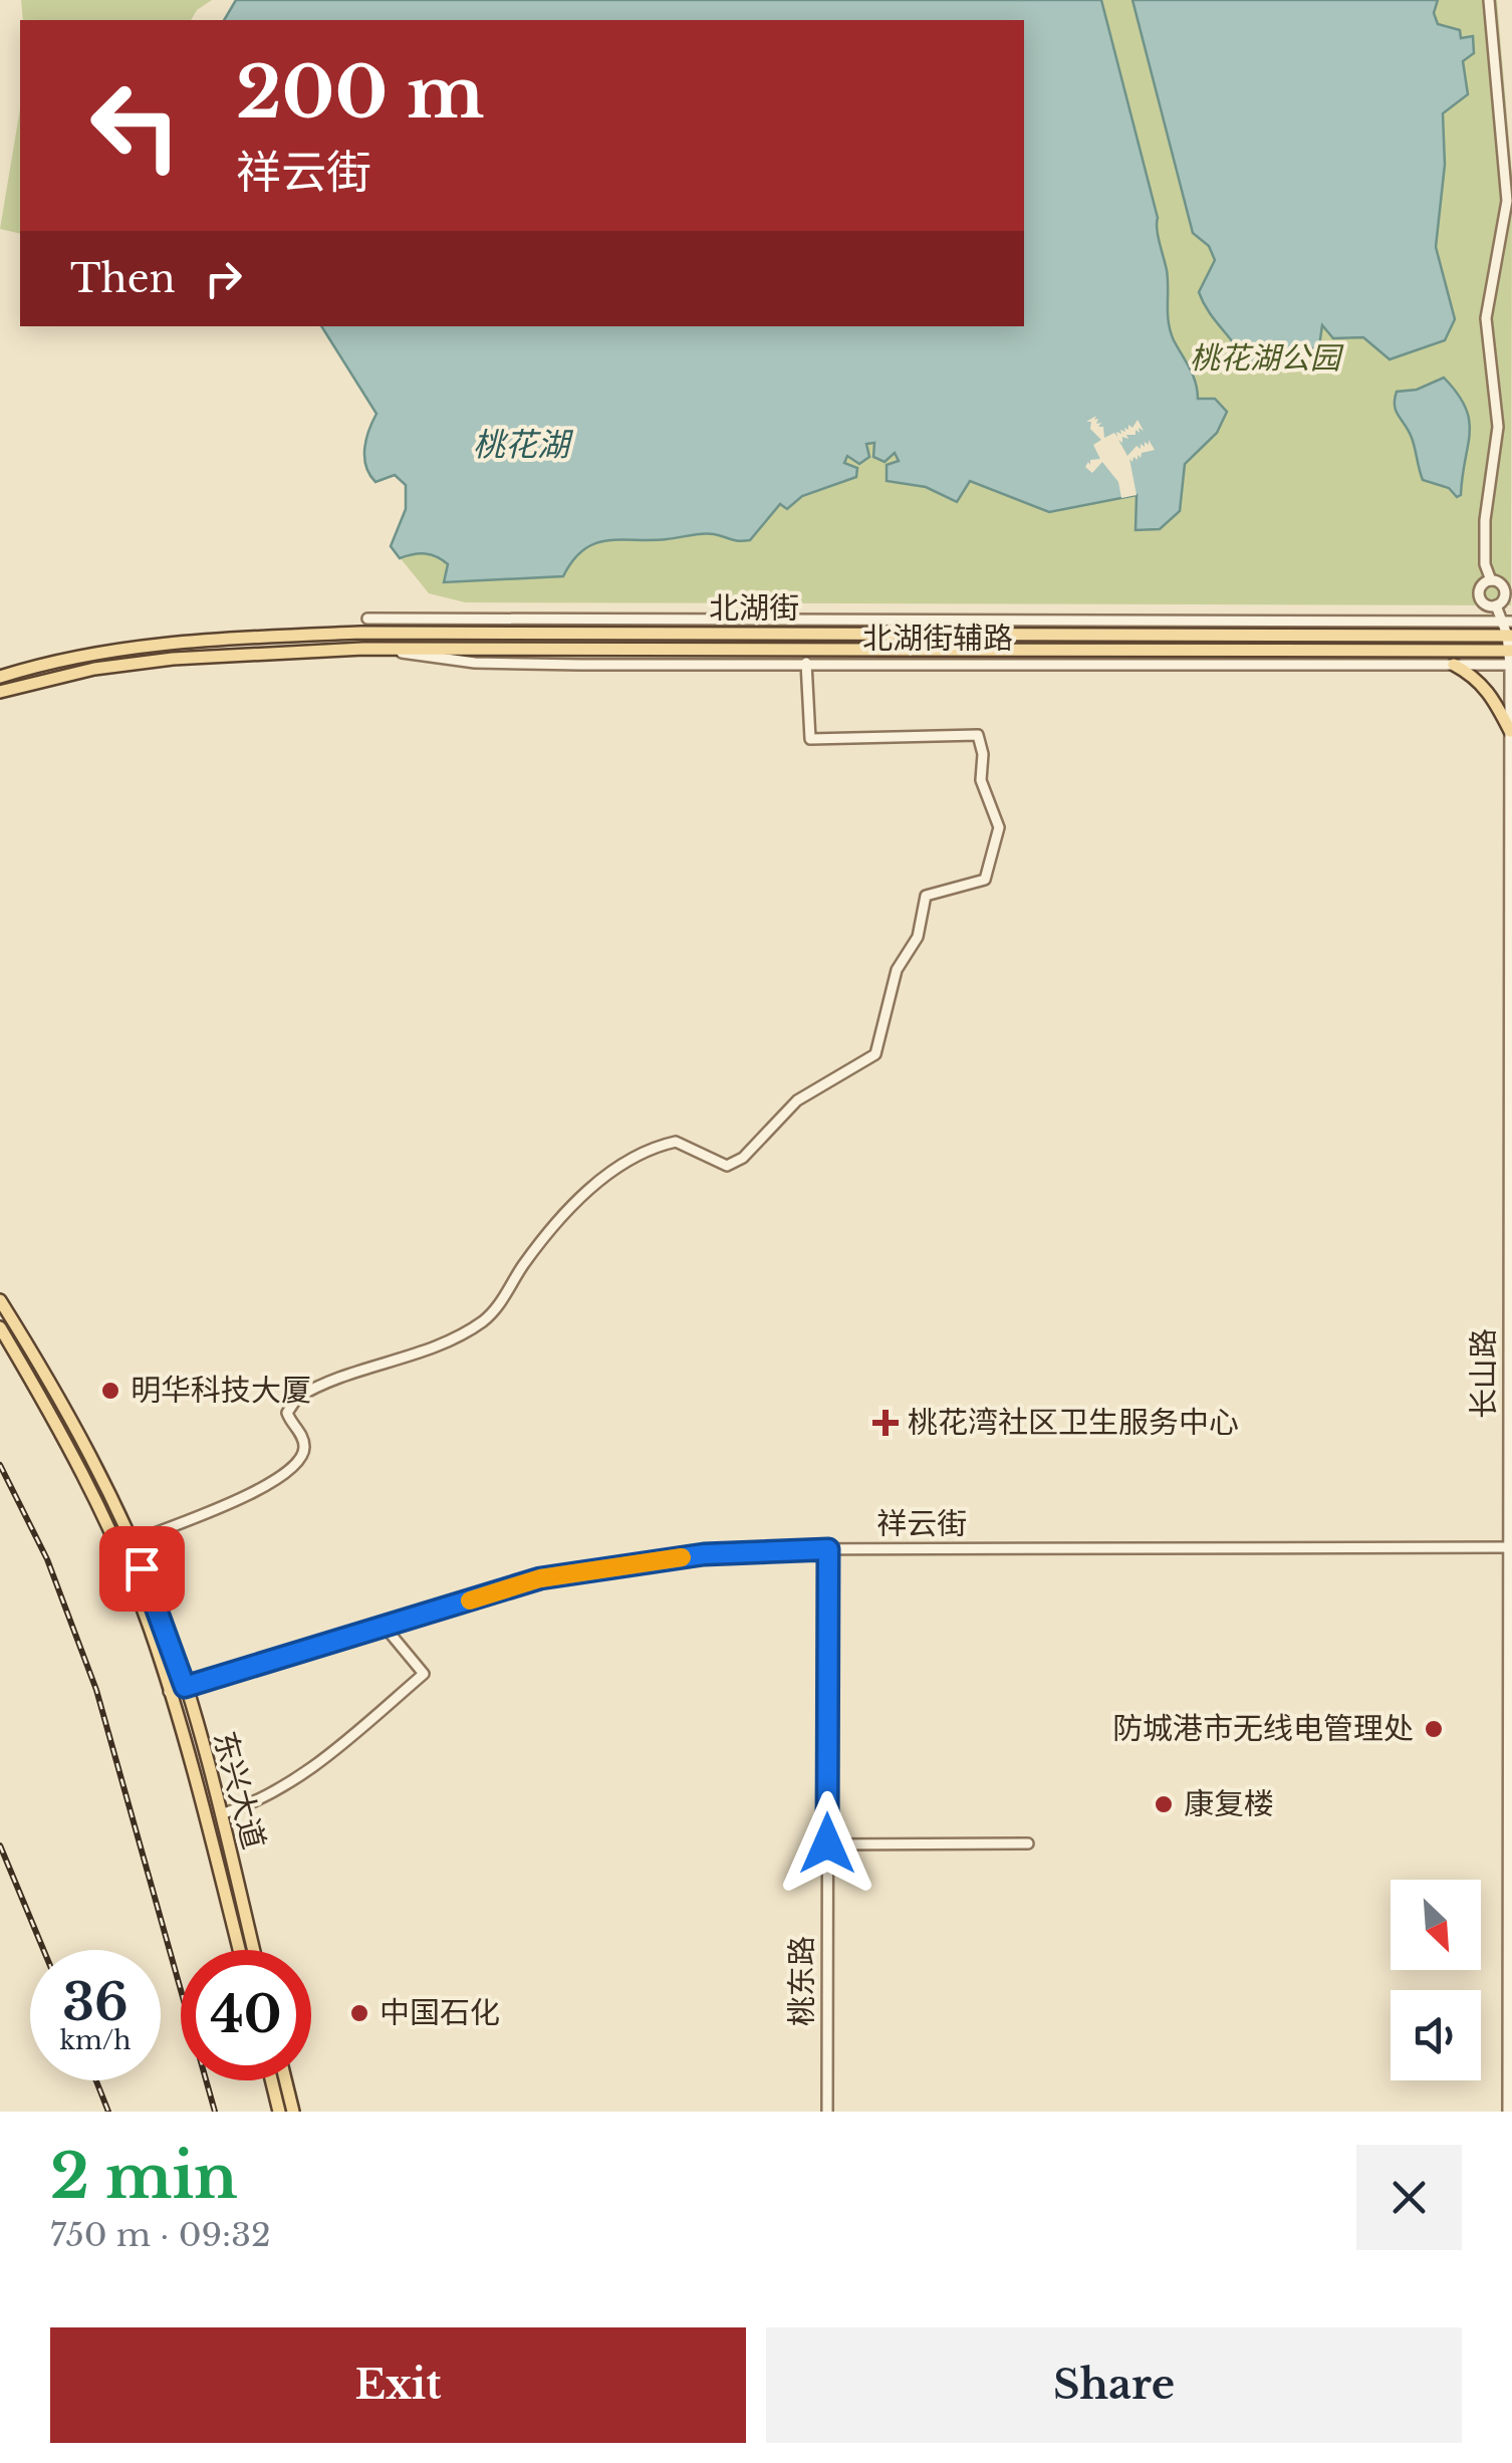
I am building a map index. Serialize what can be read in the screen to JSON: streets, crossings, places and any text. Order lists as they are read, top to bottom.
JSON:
{
  "streets": {
    "main road": ["北湖街", "东兴大道"],
    "street": [
      "北湖街辅路",
      "长山路",
      "祥云街",
      "桃东路"
    ]
  },
  "crossings": [
    ["北湖街", "北湖街辅路"],
    ["北湖街", "长山路"],
    ["北湖街辅路", "长山路"],
    ["长山路", "祥云街"],
    ["祥云街", "东兴大道"],
    ["祥云街", "桃东路"]
  ],
  "water": ["桃花湖"],
  "parks": ["桃花湖公园"],
  "places": {
    "other": [
      "明华科技大厦",
      "防城港市无线电管理处",
      "康复楼",
      "中国石化"
    ],
    "health": ["桃花湾社区卫生服务中心"]
  },
  "north": "bottom right",
  "page": {
    "turn": ["200 m", "祥云街"],
    "then": "Then",
    "speed": "36 km/h",
    "limit": "40",
    "heading": ["2 min", "750 m · 09:32"],
    "buttons": ["Exit", "Share"]
  }
}
